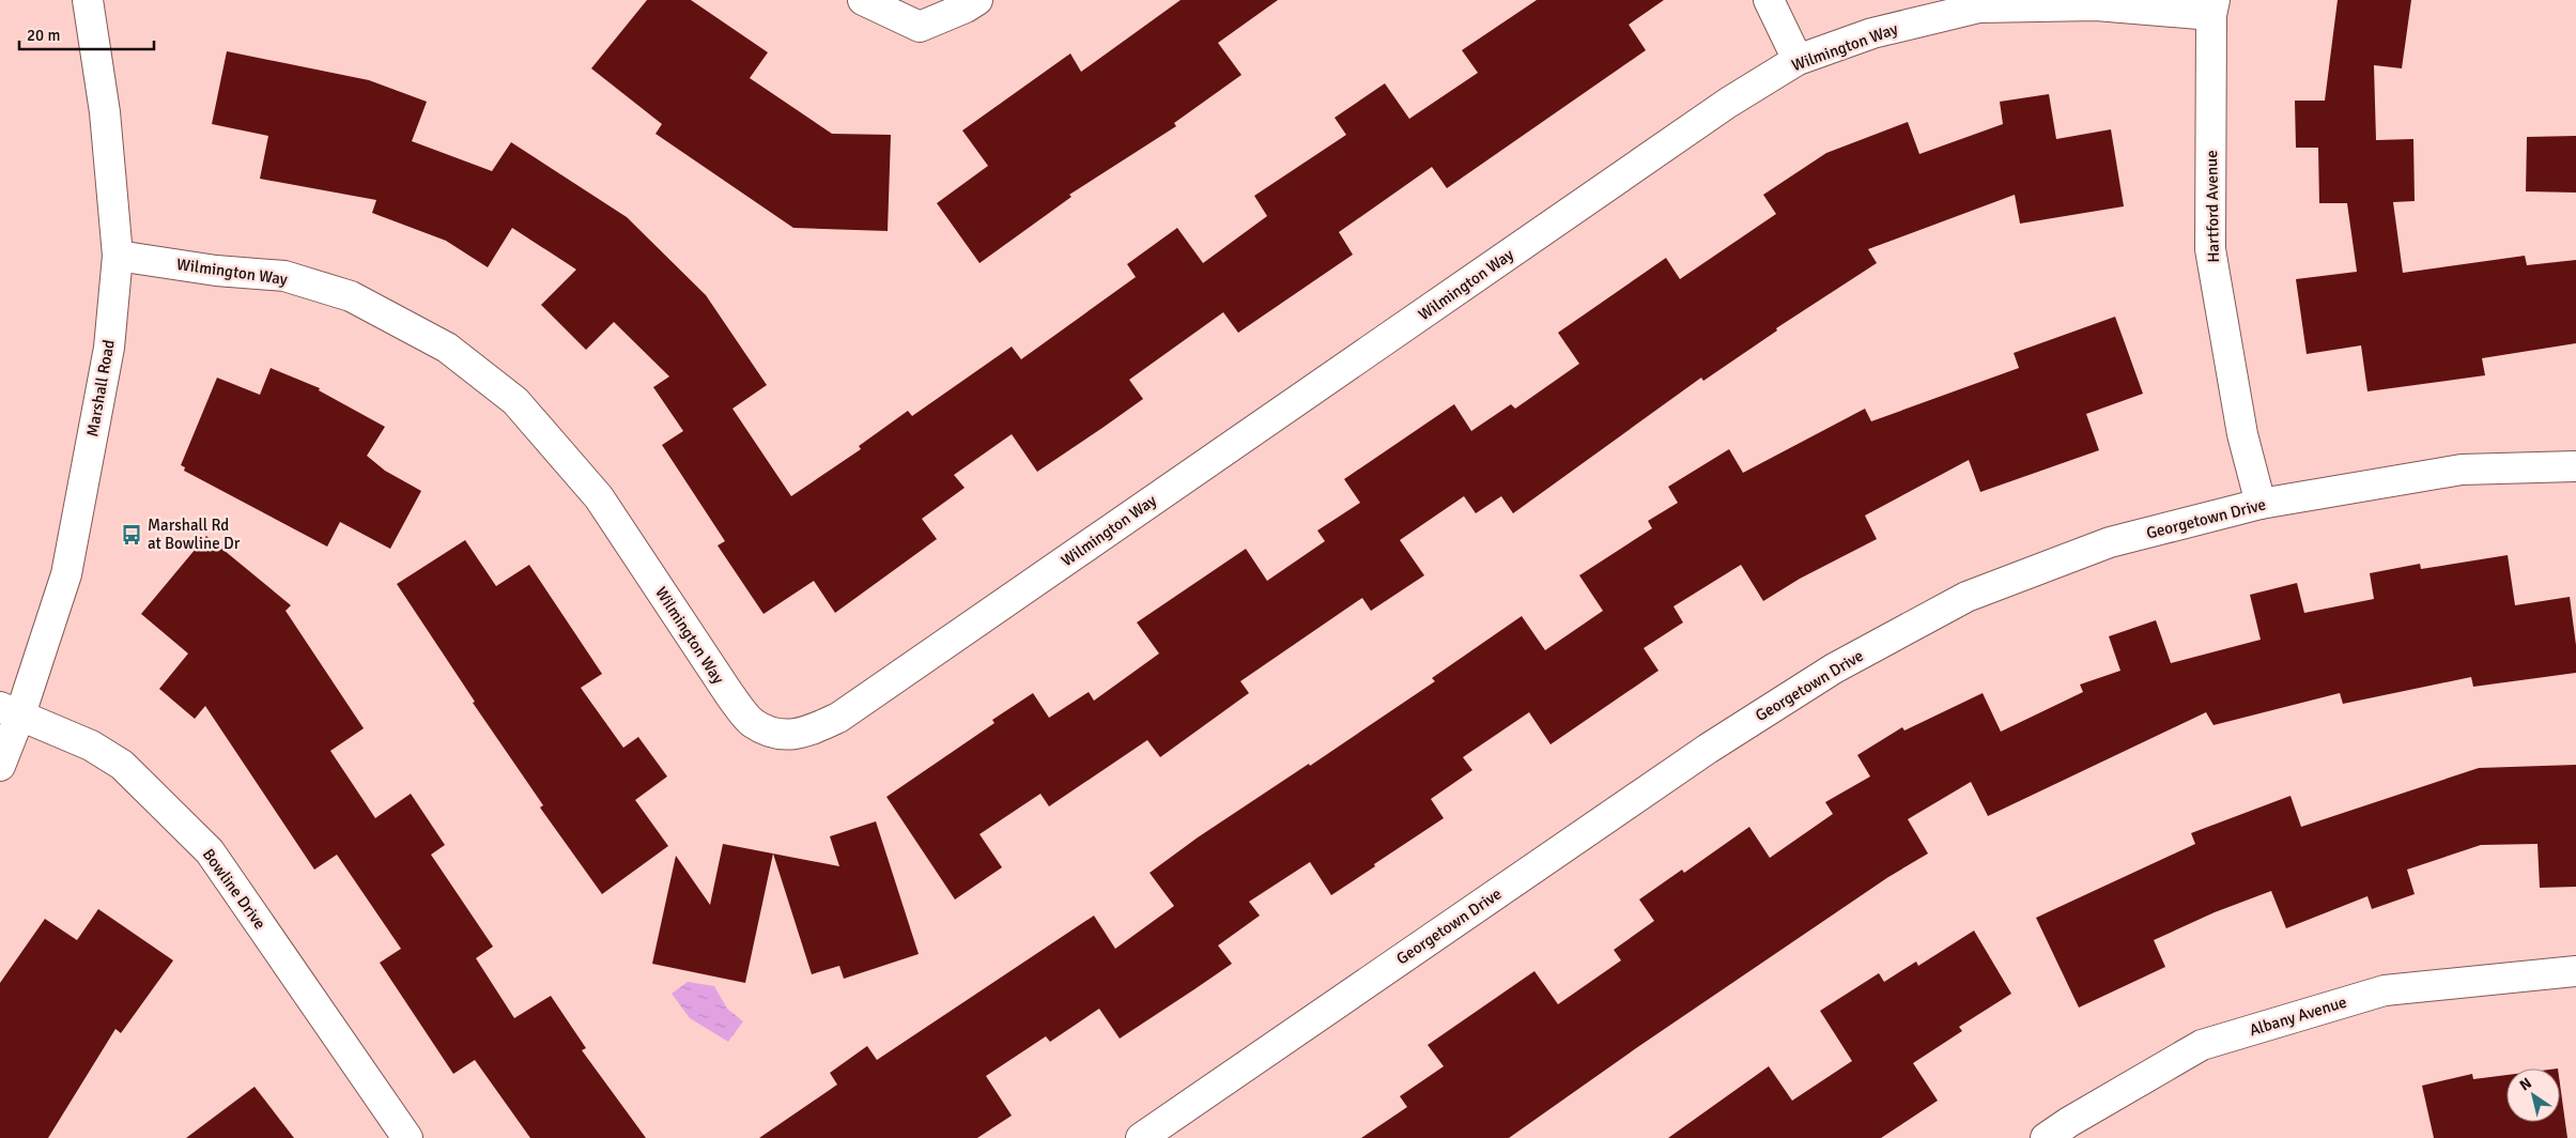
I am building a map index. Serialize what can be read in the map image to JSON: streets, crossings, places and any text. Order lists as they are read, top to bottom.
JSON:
{
  "streets": {
    "street": [
      "Wilmington Way",
      "Hartford Avenue",
      "Marshall Road",
      "Georgetown Drive",
      "Bowline Drive",
      "Albany Avenue"
    ]
  },
  "crossings": [
    ["Wilmington Way", "Hartford Avenue"],
    ["Wilmington Way", "Marshall Road"],
    ["Hartford Avenue", "Georgetown Drive"],
    ["Marshall Road", "Bowline Drive"]
  ],
  "places": {
    "bus stop": ["Marshall Rd at Bowline Dr"]
  },
  "scale_bar": "20 m",
  "north": "top left"
}
